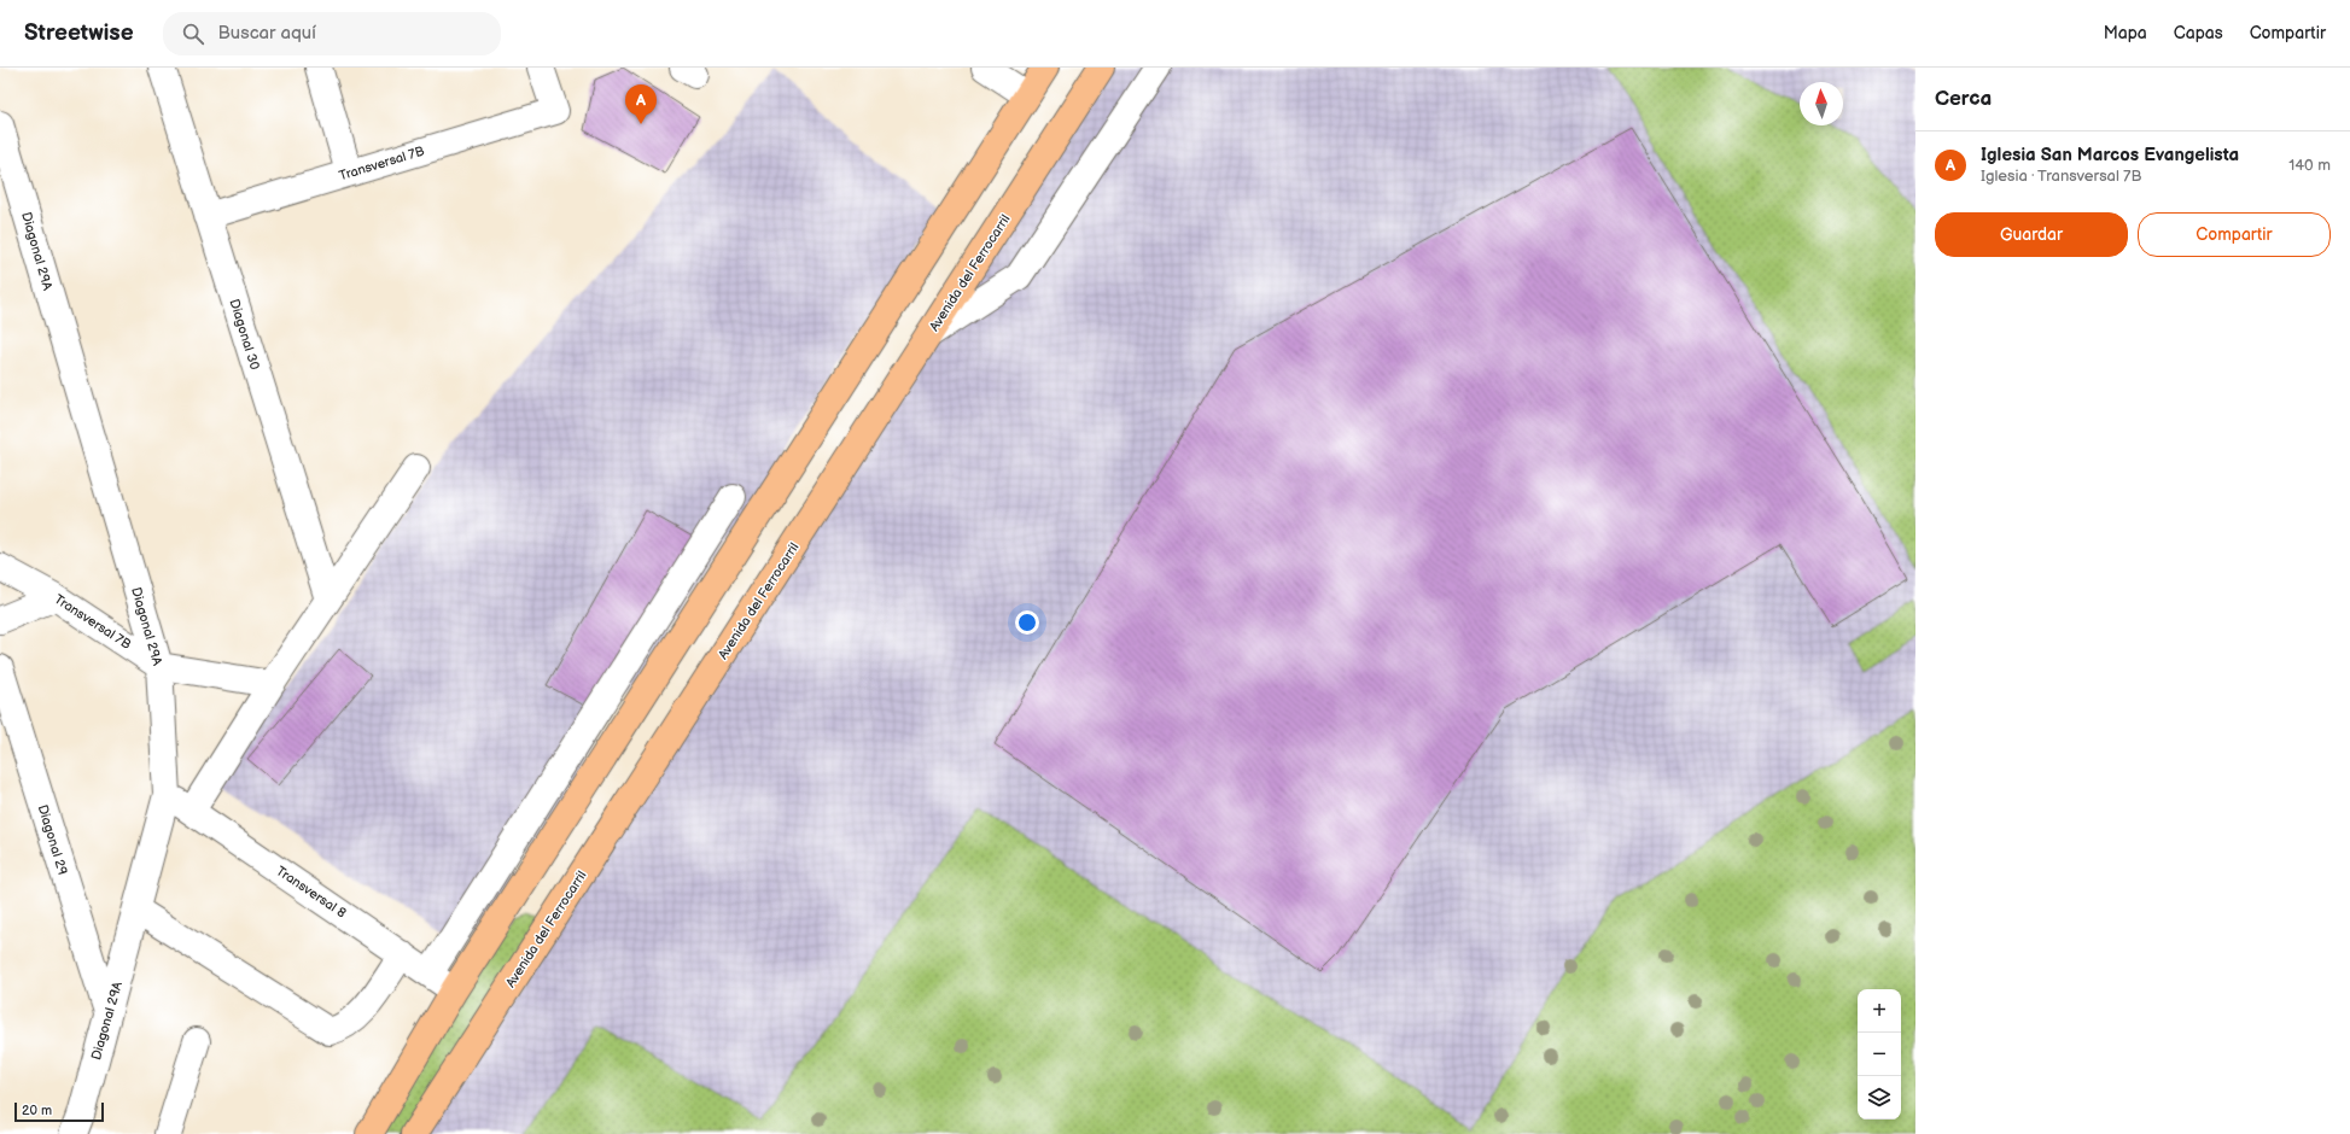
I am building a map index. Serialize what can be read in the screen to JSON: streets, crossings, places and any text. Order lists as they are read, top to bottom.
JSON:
{
  "streets": {
    "main road": ["Avenida del Ferrocarril"],
    "street": [
      "Transversal 7B",
      "Diagonal 29A",
      "Diagonal 30",
      "Diagonal 29",
      "Transversal 8"
    ]
  },
  "crossings": [
    ["Transversal 7B", "Diagonal 29A"],
    ["Transversal 7B", "Diagonal 30"],
    ["Diagonal 29A", "Diagonal 29"],
    ["Diagonal 29A", "Transversal 8"]
  ],
  "scale_bar": "20 m",
  "north": "top",
  "page": {
    "header": "Streetwise",
    "search": "Buscar aquí",
    "nav": ["Mapa", "Capas", "Compartir"],
    "heading": "Cerca",
    "pins": "A",
    "list": [
      {
        "mark": "A",
        "name": "Iglesia San Marcos Evangelista",
        "note": "Iglesia · Transversal 7B",
        "value": "140 m"
      }
    ],
    "buttons": ["Guardar", "Compartir"],
    "map_buttons": ["+", "−"],
    "scale": "20 m"
  }
}
